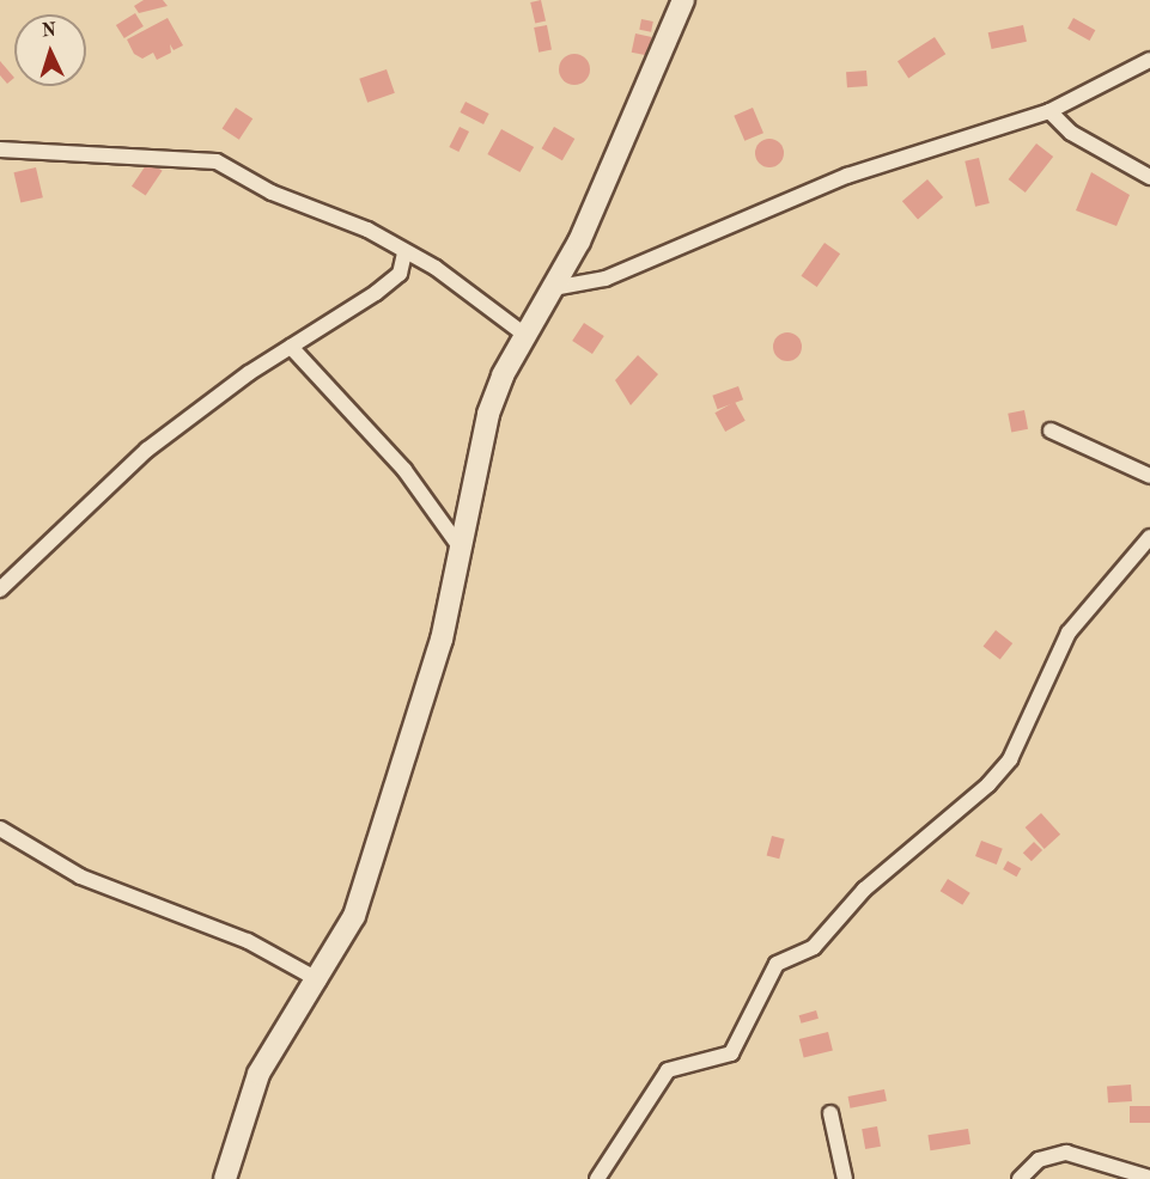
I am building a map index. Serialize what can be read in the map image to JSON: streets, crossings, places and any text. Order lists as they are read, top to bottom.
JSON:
{
  "north": "top"
}
